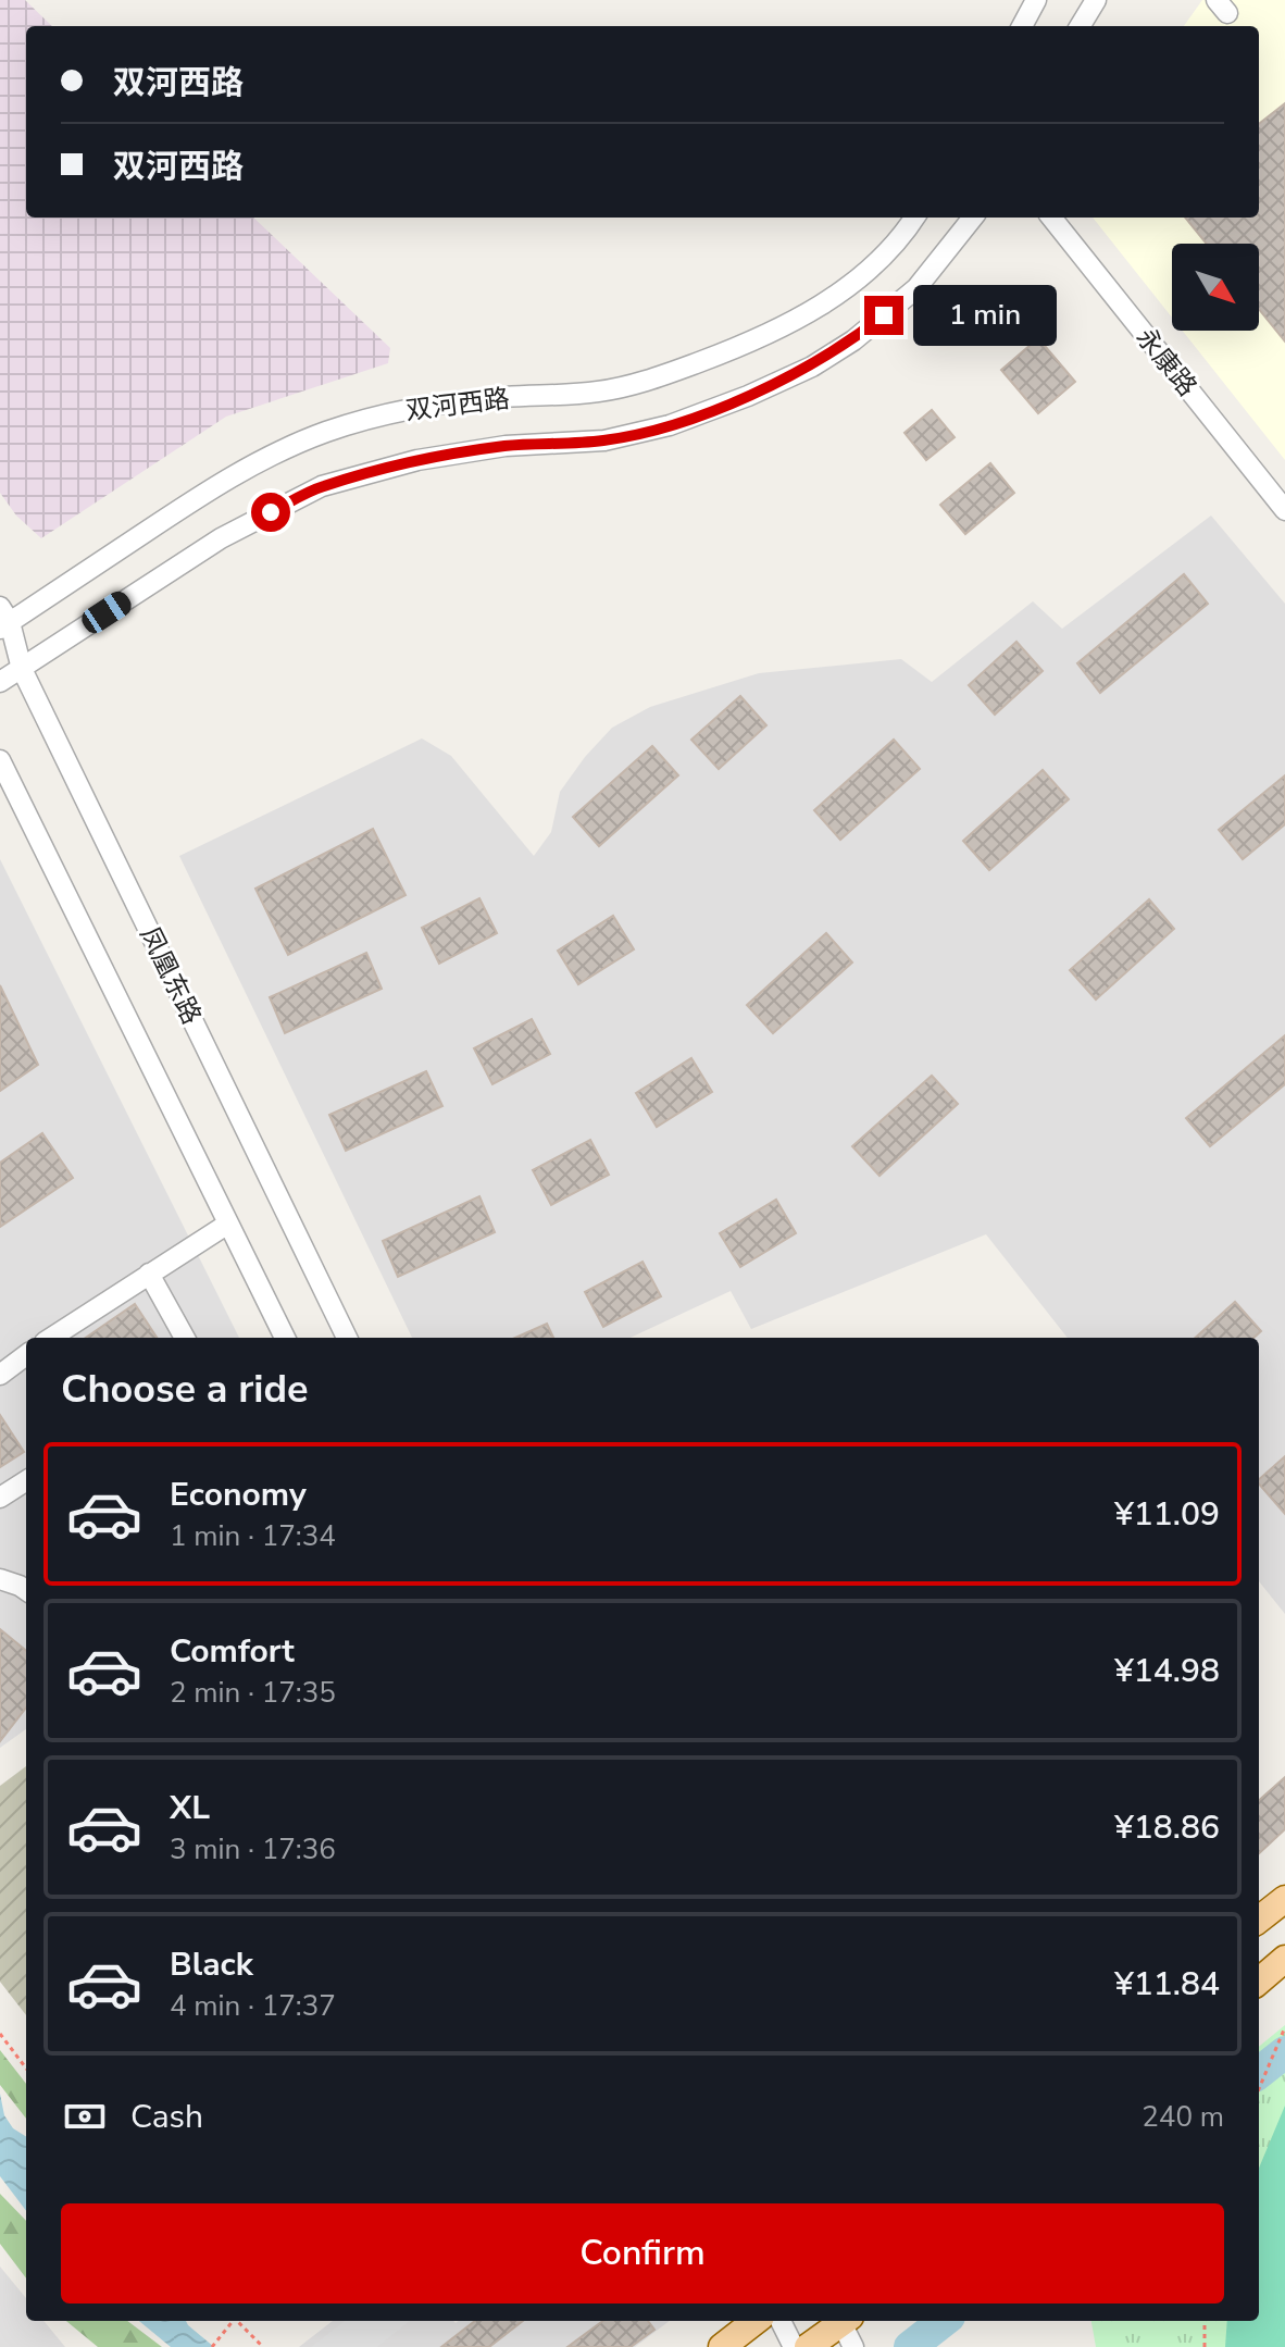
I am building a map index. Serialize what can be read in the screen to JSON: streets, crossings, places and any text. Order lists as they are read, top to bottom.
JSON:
{
  "streets": {
    "street": ["永康路", "双河西路", "凤凰东路"]
  },
  "crossings": [
    ["双河西路", "凤凰东路"]
  ],
  "north": "bottom right",
  "page": {
    "banner": ["双河西路", "双河西路"],
    "bubble": "1 min",
    "heading": "Choose a ride",
    "list": [
      {
        "name": "Economy",
        "note": "1 min · 17:34",
        "value": "¥11.09"
      },
      {
        "name": "Comfort",
        "note": "2 min · 17:35",
        "value": "¥14.98"
      },
      {
        "name": "XL",
        "note": "3 min · 17:36",
        "value": "¥18.86"
      },
      {
        "name": "Black",
        "note": "4 min · 17:37",
        "value": "¥11.84"
      }
    ],
    "pay": ["Cash", "240 m"],
    "buttons": "Confirm"
  }
}
